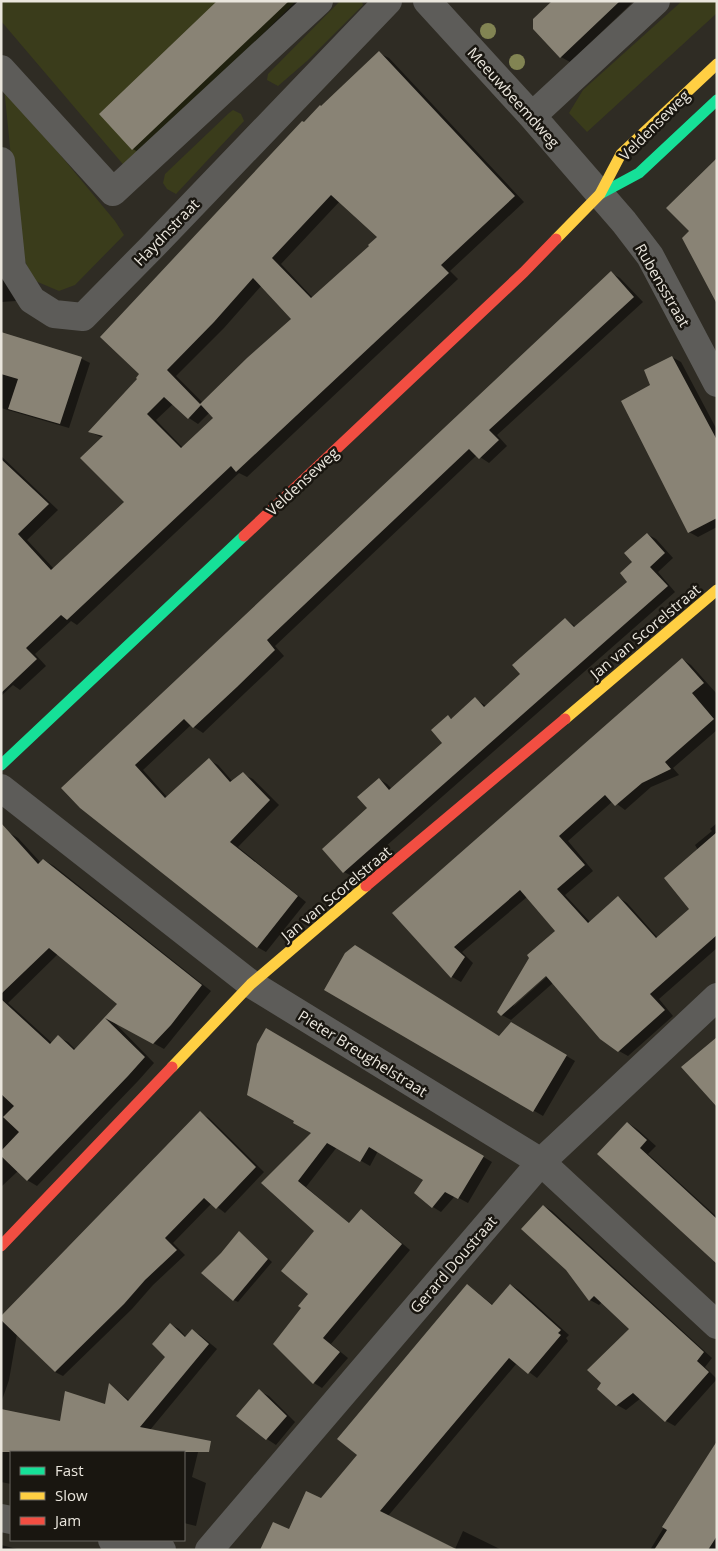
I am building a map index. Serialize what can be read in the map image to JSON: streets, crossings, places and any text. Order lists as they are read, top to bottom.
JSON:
{
  "streets": {
    "street": [
      "Meeuwbeemdweg",
      "Veldenseweg",
      "Haydnstraat",
      "Rubensstraat",
      "Jan van Scorelstraat",
      "Pieter Breughelstraat",
      "Gerard Doustraat"
    ]
  },
  "crossings": [
    ["Meeuwbeemdweg", "Veldenseweg"],
    ["Meeuwbeemdweg", "Rubensstraat"],
    ["Veldenseweg", "Rubensstraat"],
    ["Jan van Scorelstraat", "Pieter Breughelstraat"],
    ["Pieter Breughelstraat", "Gerard Doustraat"]
  ],
  "legend": ["Fast", "Slow", "Jam"]
}
